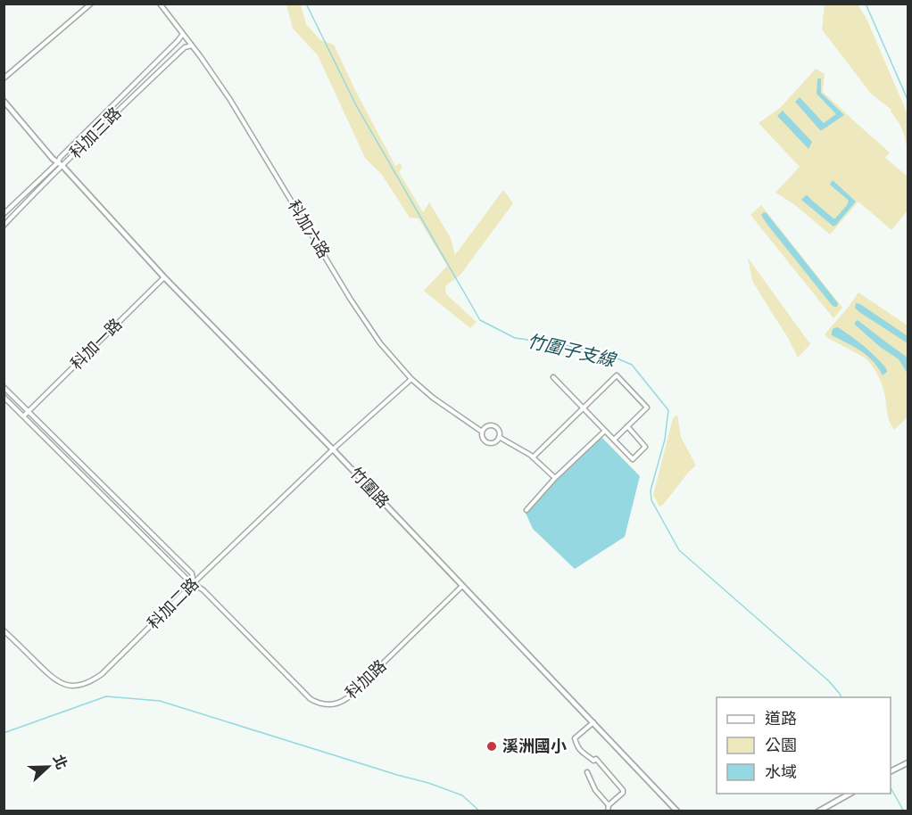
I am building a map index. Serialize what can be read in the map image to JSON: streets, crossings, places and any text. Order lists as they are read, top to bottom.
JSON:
{
  "streets": {
    "street": [
      "科加三路",
      "科加六路",
      "科加一路",
      "竹圍路",
      "科加二路",
      "科加路"
    ]
  },
  "crossings": [
    ["科加三路", "科加六路"],
    ["科加三路", "竹圍路"],
    ["科加六路", "科加二路"],
    ["科加一路", "竹圍路"],
    ["科加一路", "科加路"],
    ["竹圍路", "科加二路"],
    ["竹圍路", "科加路"],
    ["科加二路", "科加路"]
  ],
  "water": ["竹圍子支線"],
  "places": ["溪洲國小"],
  "legend": ["道路", "公園", "水域"],
  "north": "right"
}
